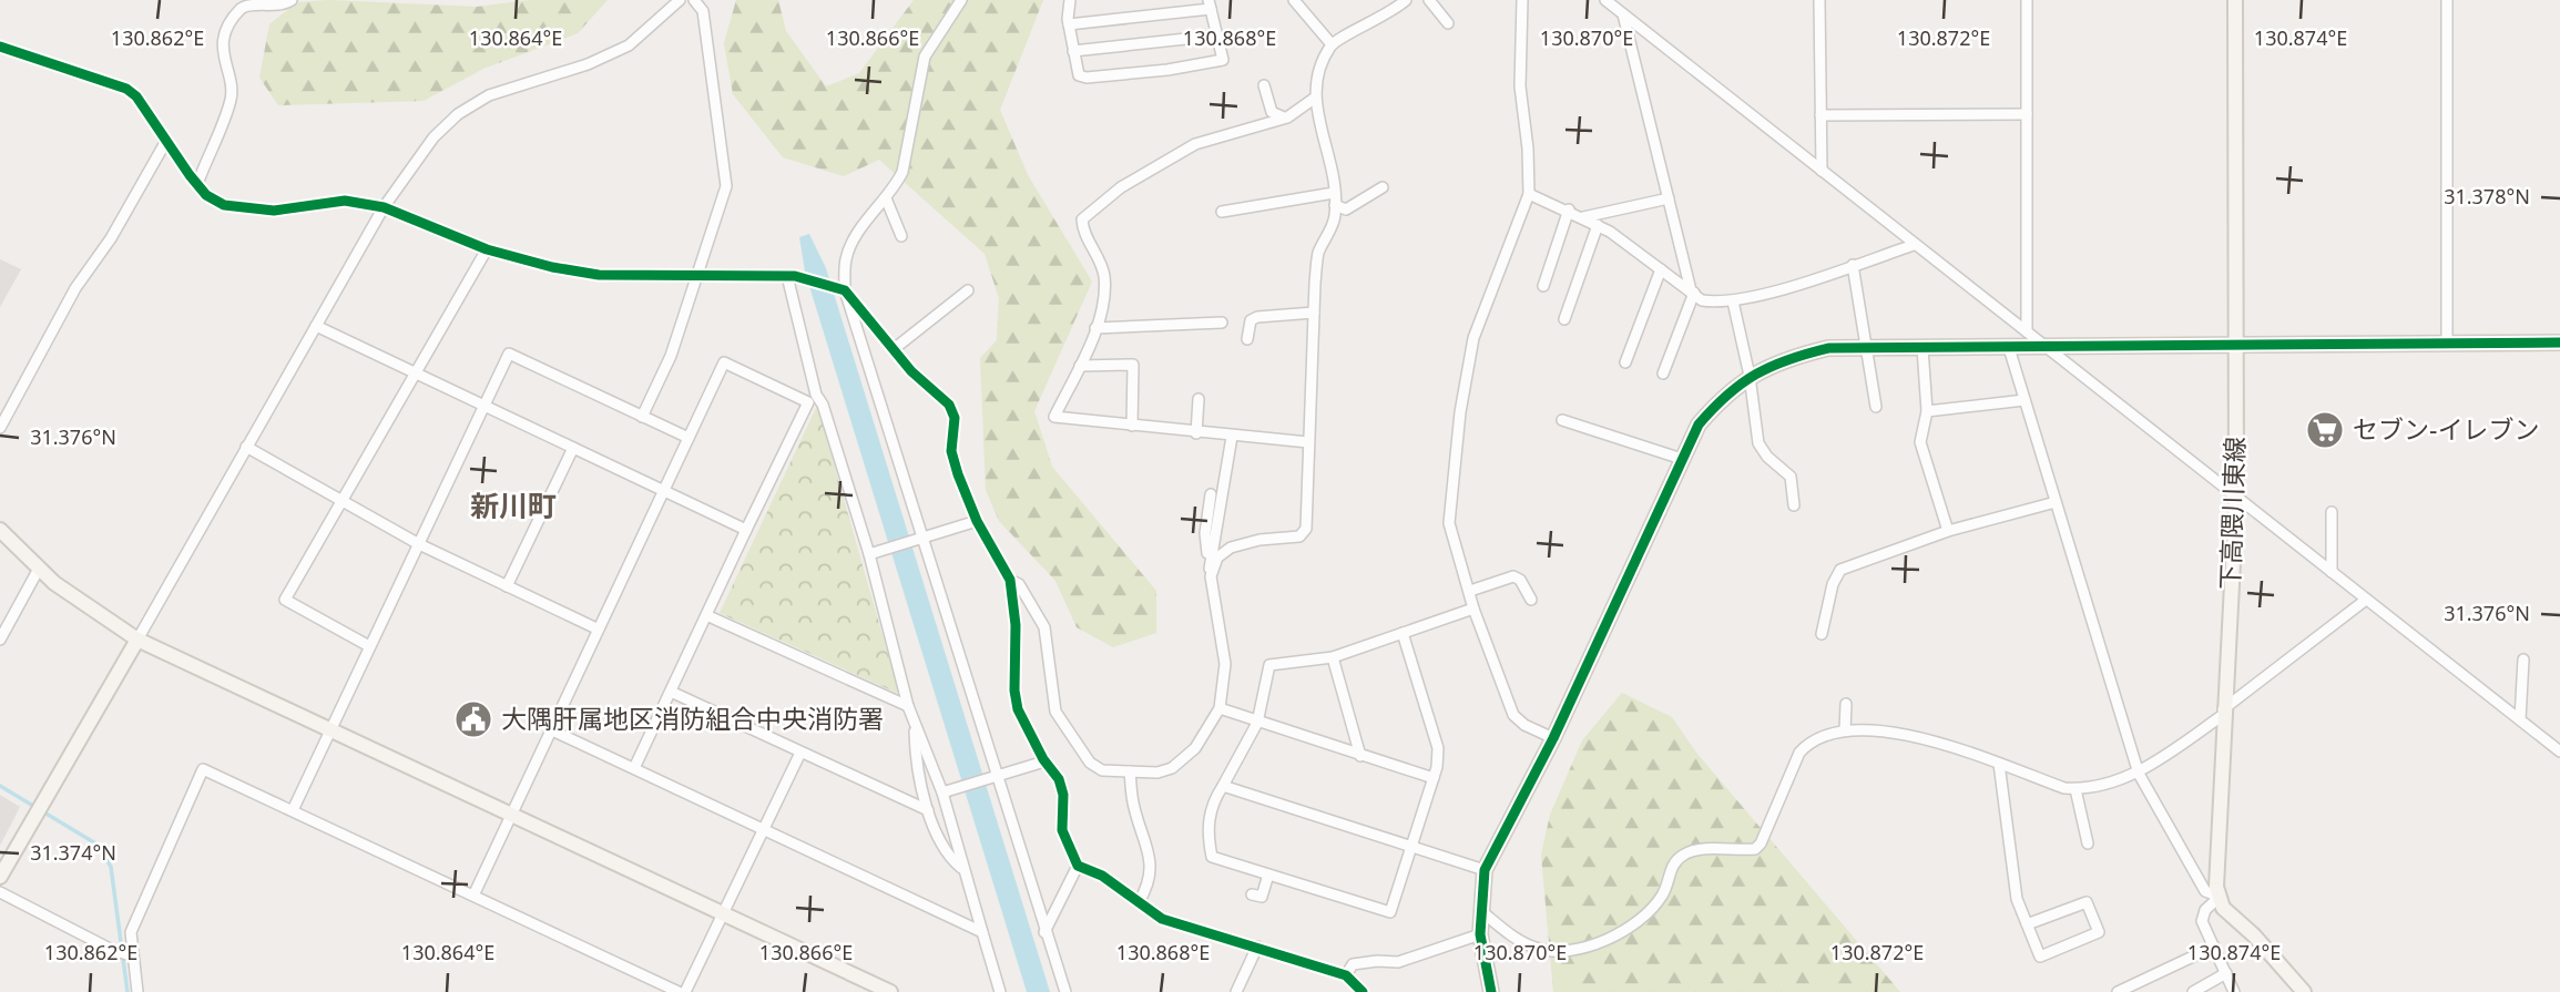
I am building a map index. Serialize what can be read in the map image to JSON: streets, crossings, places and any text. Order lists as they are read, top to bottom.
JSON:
{
  "streets": {
    "street": ["下高隈川東線"]
  },
  "districts": ["新川町"],
  "places": {
    "supermarket": ["セブン-イレブン"],
    "public building": ["大隅肝属地区消防組合中央消防署"]
  },
  "coordinates": [
    "130.862°E",
    "130.864°E",
    "130.866°E",
    "130.868°E",
    "130.870°E",
    "130.872°E",
    "130.874°E",
    "31.378°N",
    "31.376°N",
    "31.374°N"
  ]
}
